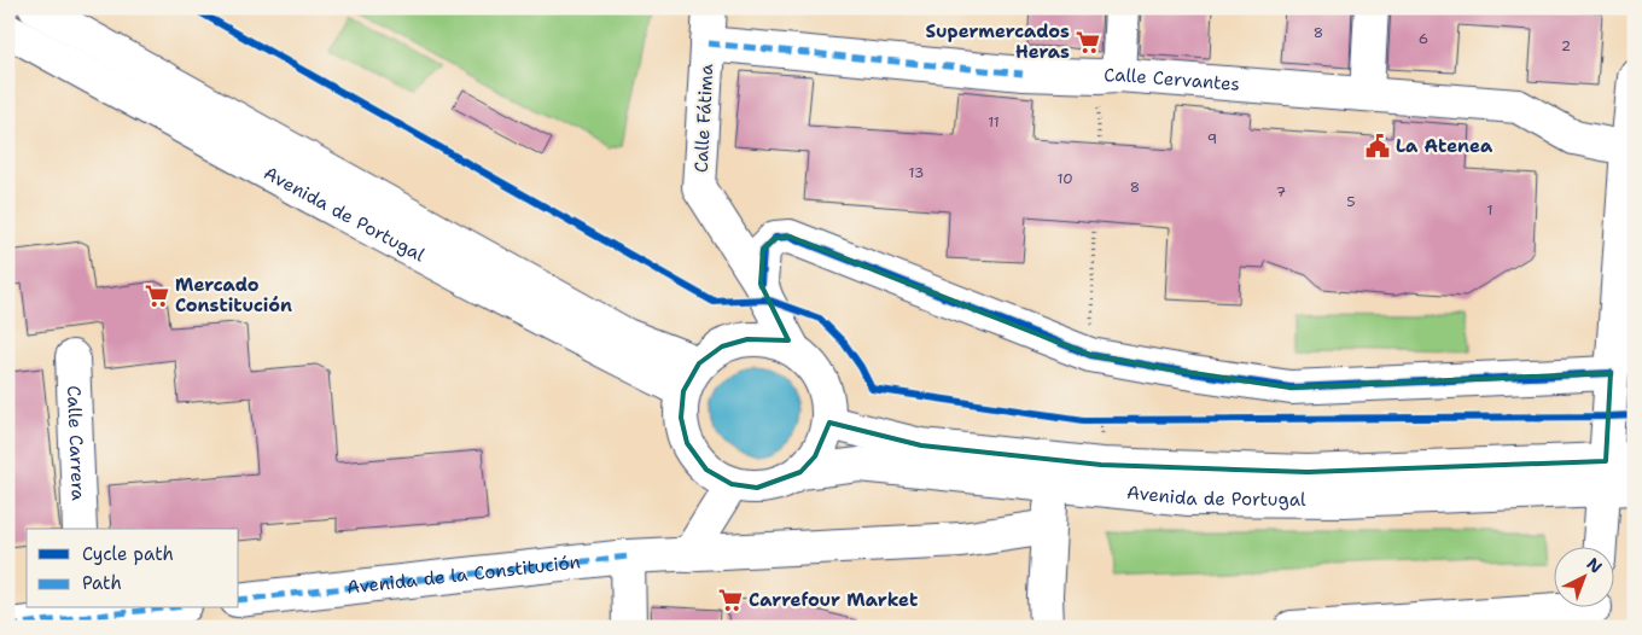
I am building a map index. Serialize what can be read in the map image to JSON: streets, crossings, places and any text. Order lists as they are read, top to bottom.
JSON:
{
  "streets": {
    "street": [
      "Calle Cervantes",
      "Calle Fátima",
      "Avenida de Portugal",
      "Calle Carrera",
      "Avenida de la Constitución"
    ]
  },
  "crossings": [
    ["Calle Cervantes", "Calle Fátima"],
    ["Calle Fátima", "Avenida de Portugal"]
  ],
  "places": {
    "supermarket": ["Supermercados Heras", "Mercado Constitución", "Carrefour Market"],
    "public building": ["La Atenea"]
  },
  "house_numbers": [
    "8",
    "6",
    "2",
    "11",
    "9",
    "13",
    "10",
    "8",
    "7",
    "5",
    "1"
  ],
  "legend": ["Cycle path", "Path"],
  "north": "top right"
}
